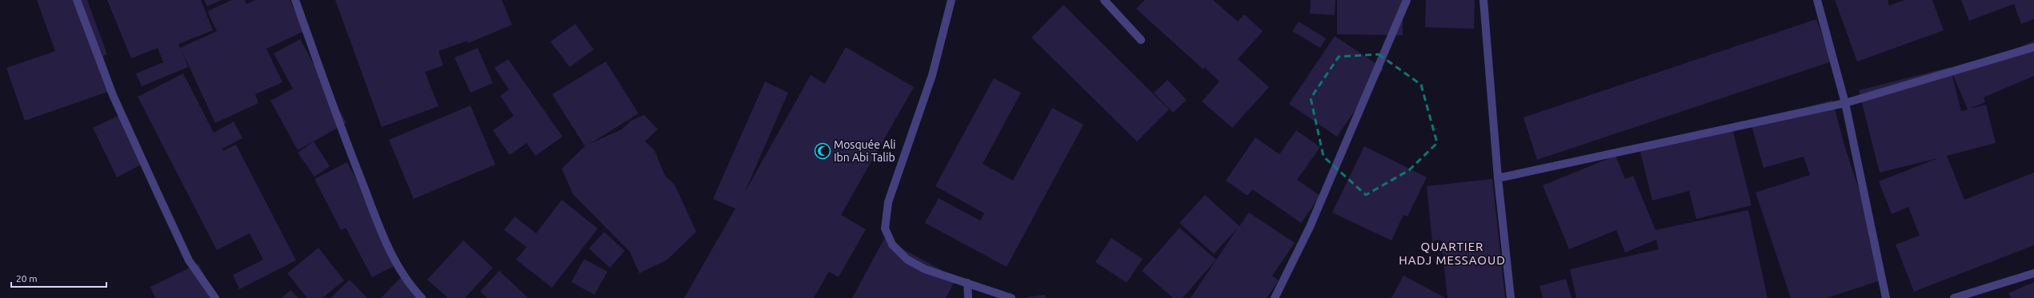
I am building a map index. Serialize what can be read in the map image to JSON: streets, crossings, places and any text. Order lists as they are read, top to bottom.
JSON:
{
  "districts": ["QUARTIER HADJ MESSAOUD"],
  "places": {
    "mosque": ["Mosquée Ali Ibn Abi Talib"]
  },
  "scale_bar": "20 m"
}
